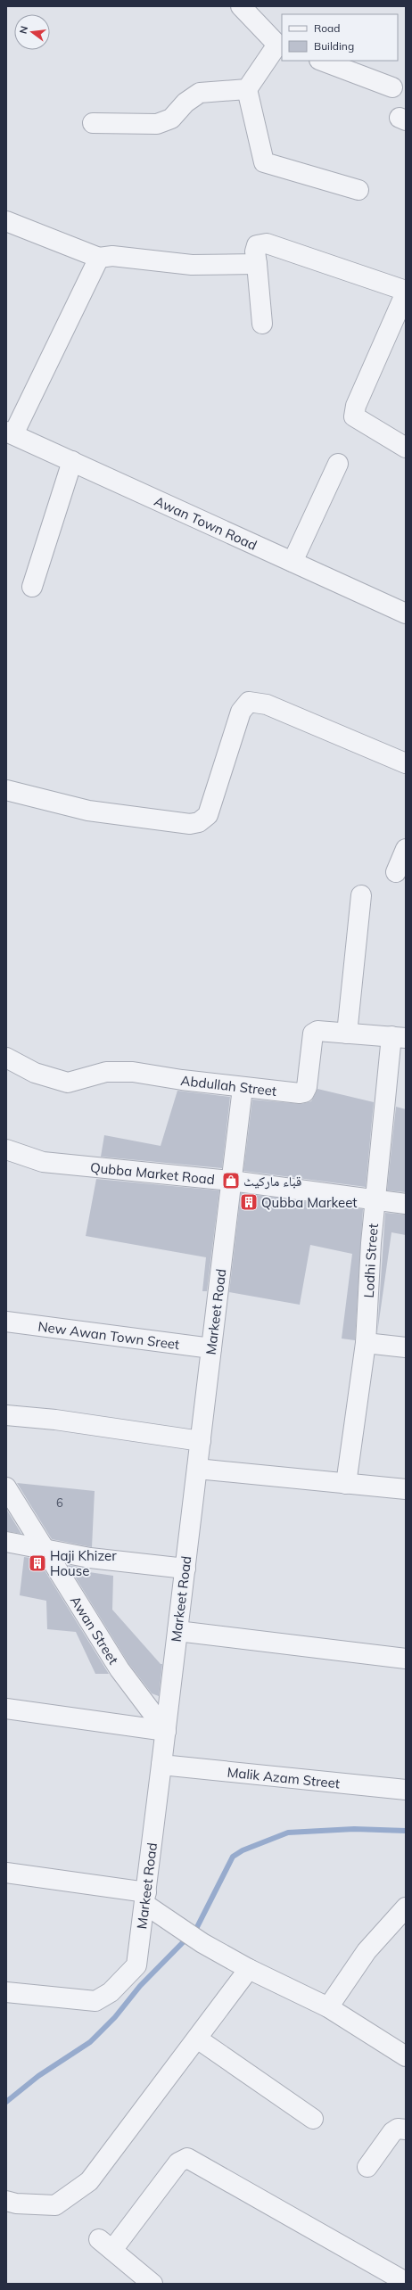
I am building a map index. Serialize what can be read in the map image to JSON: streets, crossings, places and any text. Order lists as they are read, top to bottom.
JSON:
{
  "streets": {
    "street": [
      "Awan Town Road",
      "Abdullah Street",
      "Qubba Market Road",
      "Lodhi Street",
      "Markeet Road",
      "New Awan Town Sreet",
      "Awan Street",
      "Malik Azam Street"
    ]
  },
  "crossings": [
    ["Abdullah Street", "Lodhi Street"],
    ["Abdullah Street", "Markeet Road"],
    ["Qubba Market Road", "Lodhi Street"],
    ["Qubba Market Road", "Markeet Road"],
    ["Markeet Road", "New Awan Town Sreet"],
    ["Markeet Road", "Awan Street"],
    ["Markeet Road", "Malik Azam Street"]
  ],
  "places": {
    "shop": ["قباء مارکیٹ"],
    "building": ["Qubba Markeet", "Haji Khizer House"]
  },
  "house_numbers": ["6"],
  "legend": ["Road", "Building"],
  "north": "left"
}
